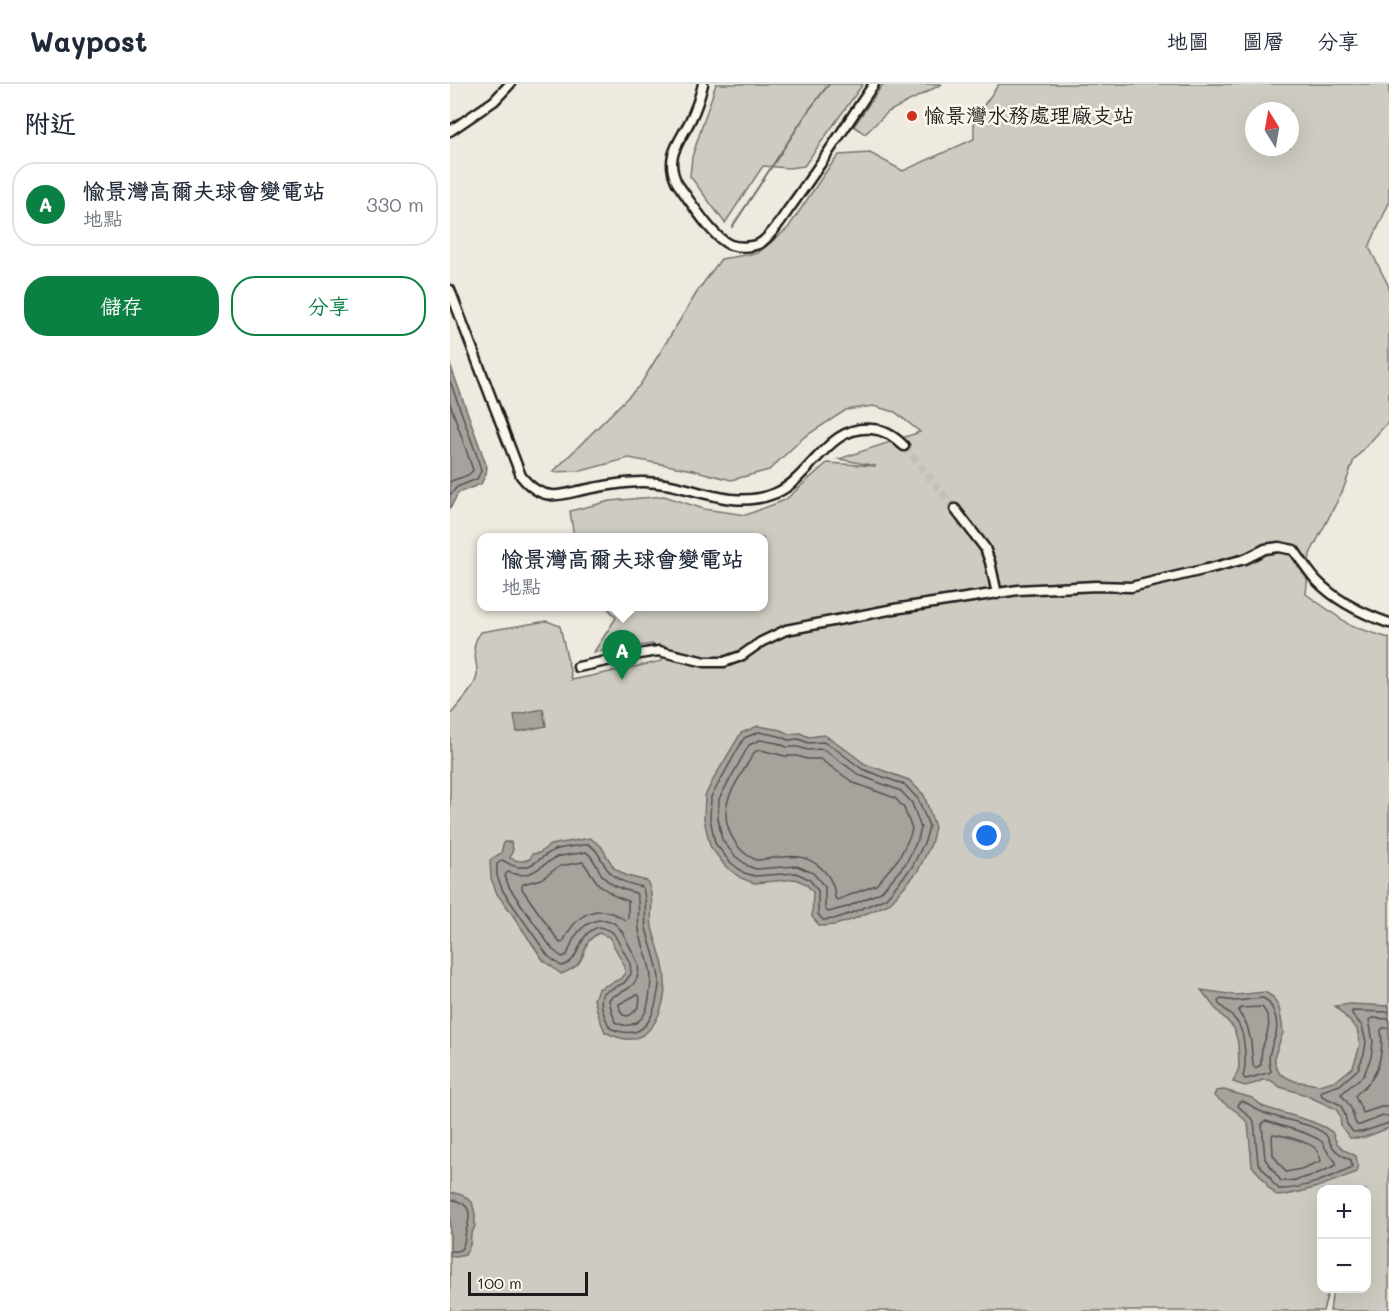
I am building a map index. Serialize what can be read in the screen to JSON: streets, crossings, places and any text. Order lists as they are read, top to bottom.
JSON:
{
  "places": ["愉景灣水務處理廠支站"],
  "scale_bar": "100 m",
  "north": "top",
  "page": {
    "header": "Waypost",
    "nav": ["地圖", "圖層", "分享"],
    "heading": "附近",
    "list": [
      {
        "mark": "A",
        "name": "愉景灣高爾夫球會變電站",
        "note": "地點",
        "value": "330 m"
      }
    ],
    "buttons": ["儲存", "分享"],
    "popup": ["愉景灣高爾夫球會變電站", "地點"],
    "pins": "A",
    "map_buttons": ["+", "−"],
    "scale": "100 m"
  }
}
